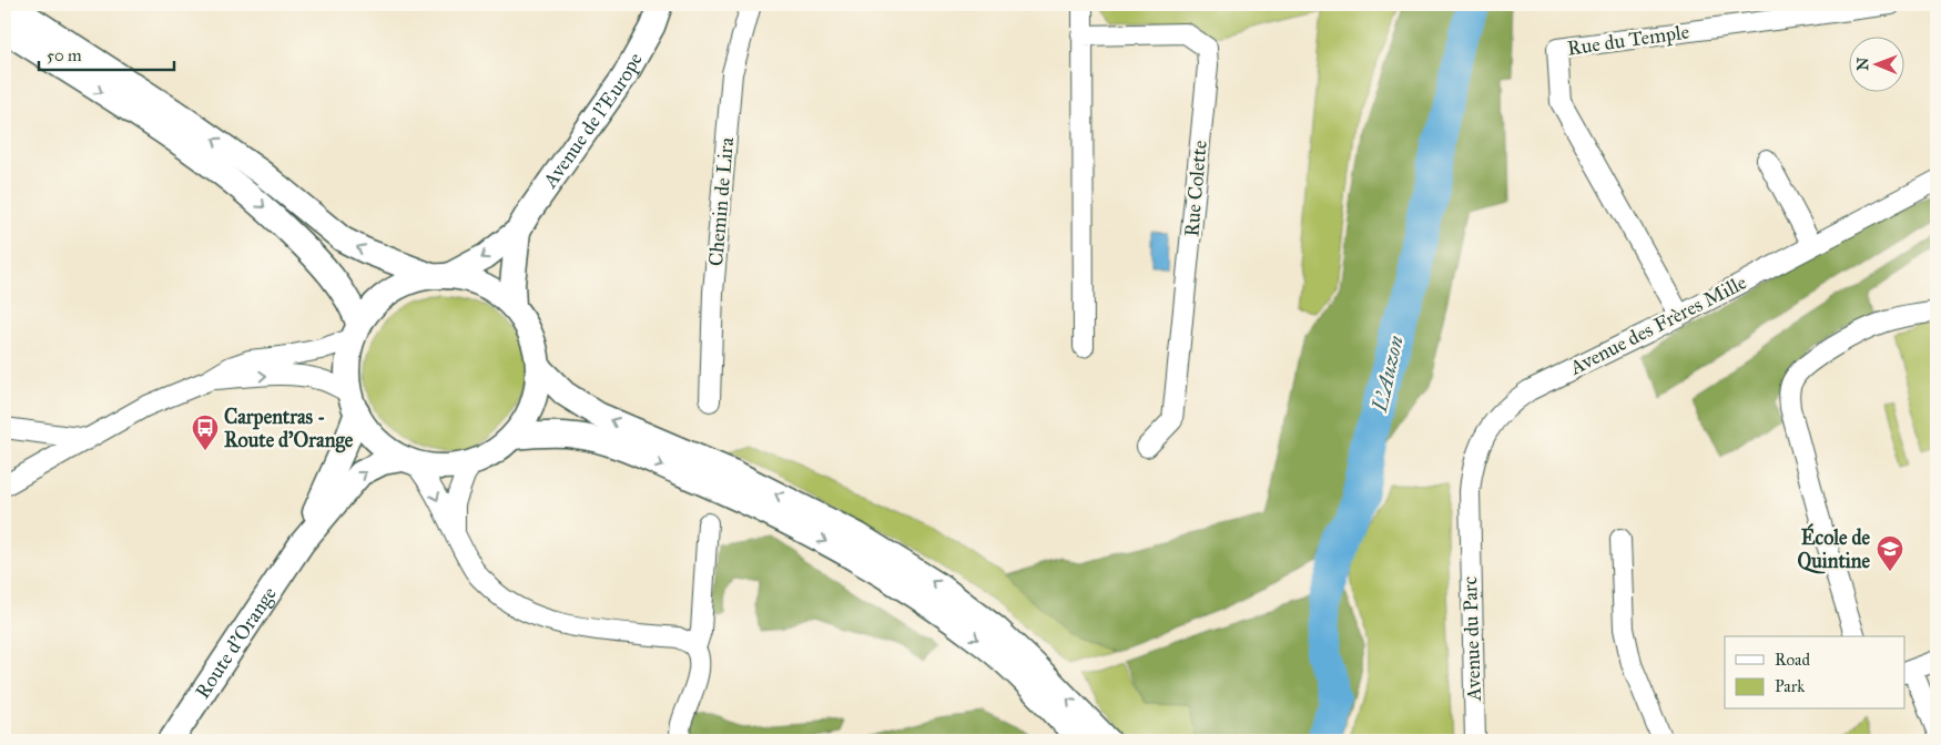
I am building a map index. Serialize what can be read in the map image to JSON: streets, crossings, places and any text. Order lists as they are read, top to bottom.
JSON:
{
  "streets": {
    "main road": ["Avenue de l'Europe", "Route d'Orange"],
    "street": [
      "Rue du Temple",
      "Rue Colette",
      "Chemin de Lira",
      "Avenue des Frères Mille",
      "Avenue du Parc"
    ]
  },
  "crossings": [
    ["Rue du Temple", "Avenue des Frères Mille"],
    ["Avenue de l'Europe", "Route d'Orange"],
    ["Avenue des Frères Mille", "Avenue du Parc"]
  ],
  "water": ["L'Auzon"],
  "places": {
    "bus stop": ["Carpentras - Route d'Orange"],
    "school or university": ["École de Quintine"]
  },
  "legend": ["Road", "Park"],
  "scale_bar": "50 m",
  "north": "left"
}
